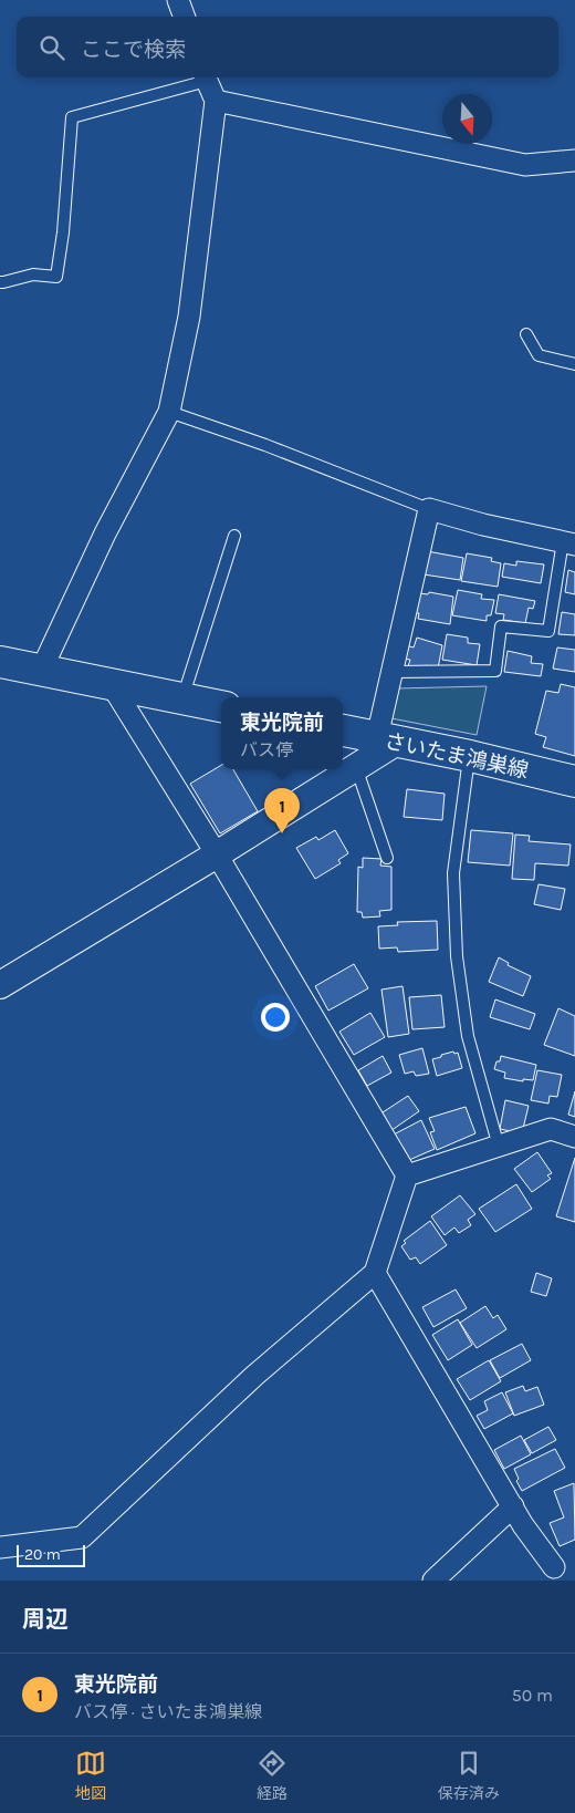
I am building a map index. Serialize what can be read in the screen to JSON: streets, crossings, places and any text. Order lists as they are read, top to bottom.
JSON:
{
  "streets": {
    "main road": ["さいたま鴻巣線"]
  },
  "scale_bar": "20 m",
  "north": "bottom",
  "page": {
    "search": "ここで検索",
    "popup": ["東光院前", "バス停"],
    "pins": "1",
    "scale": "20 m",
    "heading": "周辺",
    "list": [
      {
        "mark": "1",
        "name": "東光院前",
        "note": "バス停 · さいたま鴻巣線",
        "value": "50 m"
      }
    ],
    "nav": ["地図", "経路", "保存済み"]
  }
}
